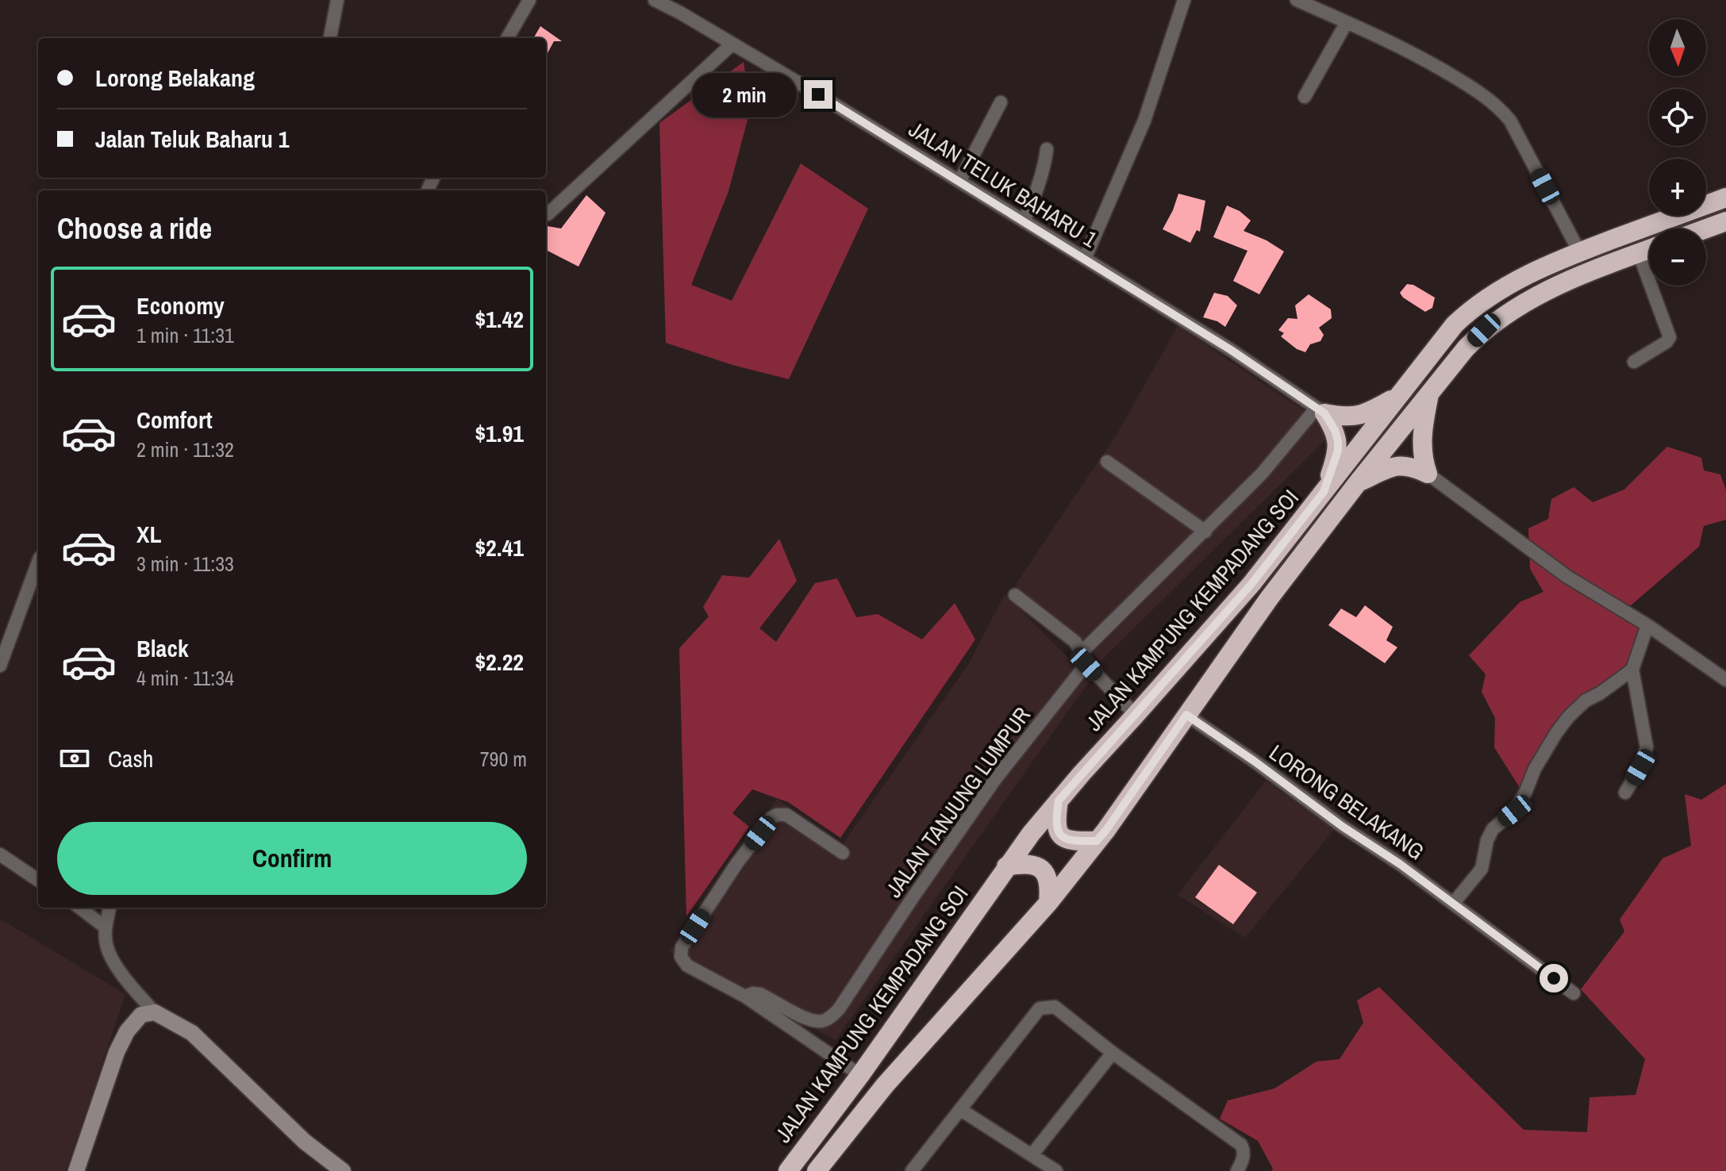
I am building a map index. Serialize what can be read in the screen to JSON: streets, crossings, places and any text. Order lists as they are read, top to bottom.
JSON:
{
  "streets": {
    "highway": ["JALAN KAMPUNG KEMPADANG SOI"],
    "street": ["JALAN TELUK BAHARU 1", "JALAN TANJUNG LUMPUR", "LORONG BELAKANG"]
  },
  "crossings": [
    ["JALAN TELUK BAHARU 1", "JALAN TANJUNG LUMPUR"],
    ["JALAN KAMPUNG KEMPADANG SOI", "LORONG BELAKANG"]
  ],
  "north": "bottom",
  "page": {
    "map_buttons": ["+", "−"],
    "banner": ["Lorong Belakang", "Jalan Teluk Baharu 1"],
    "bubble": "2 min",
    "heading": "Choose a ride",
    "list": [
      {
        "name": "Economy",
        "note": "1 min · 11:31",
        "value": "$1.42"
      },
      {
        "name": "Comfort",
        "note": "2 min · 11:32",
        "value": "$1.91"
      },
      {
        "name": "XL",
        "note": "3 min · 11:33",
        "value": "$2.41"
      },
      {
        "name": "Black",
        "note": "4 min · 11:34",
        "value": "$2.22"
      }
    ],
    "pay": ["Cash", "790 m"],
    "buttons": "Confirm"
  }
}
